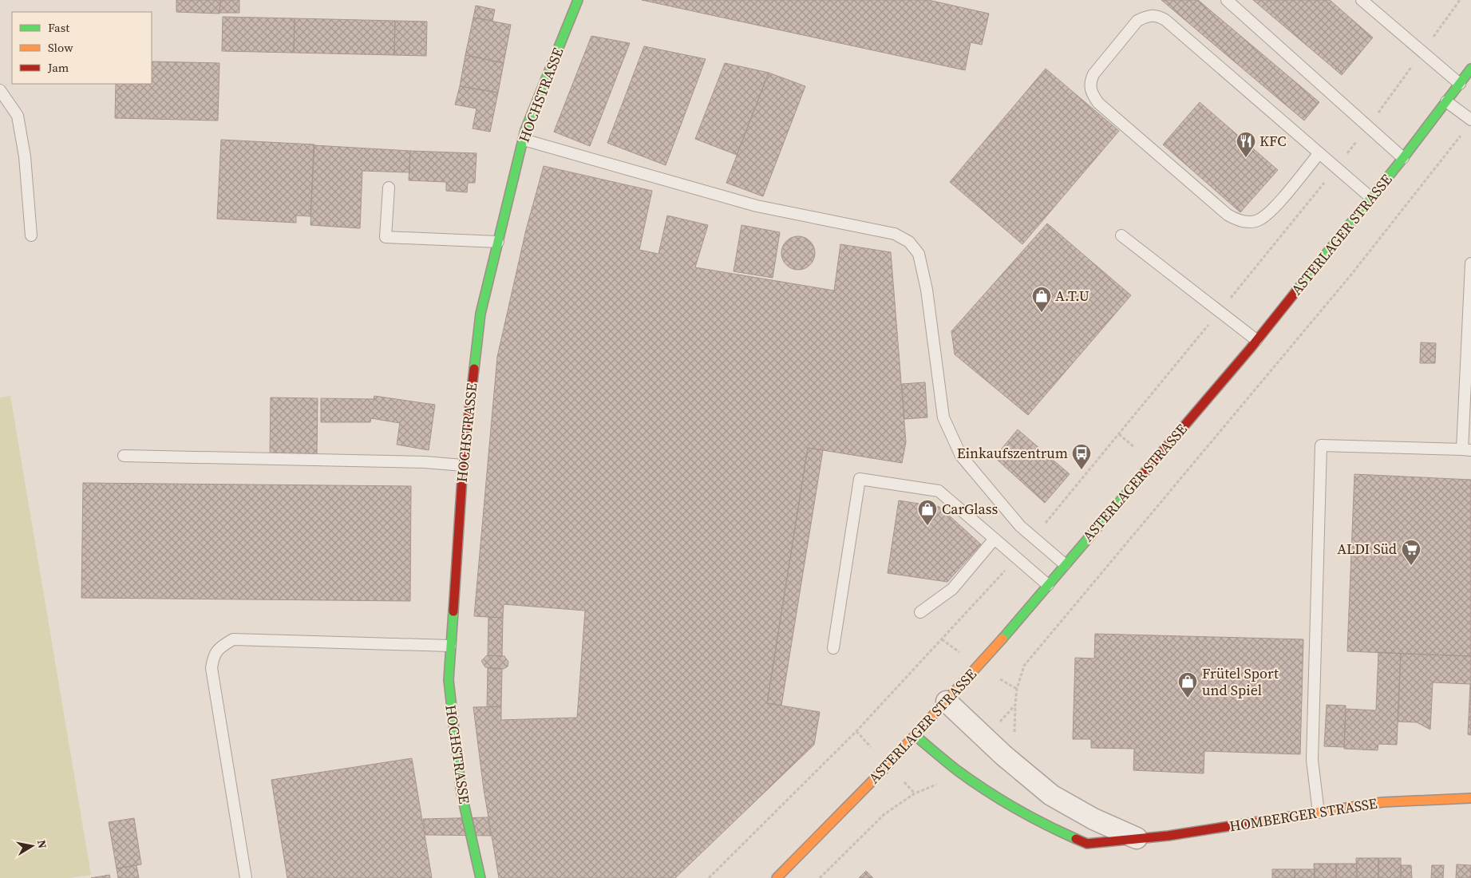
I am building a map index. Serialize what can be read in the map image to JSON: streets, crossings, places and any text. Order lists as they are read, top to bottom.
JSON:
{
  "streets": {
    "street": ["HOCHSTRASSE", "ASTERLAGER STRASSE", "HOMBERGER STRASSE"]
  },
  "crossings": [
    ["ASTERLAGER STRASSE", "HOMBERGER STRASSE"]
  ],
  "places": {
    "restaurant": ["KFC"],
    "shop": ["A.T.U", "CarGlass", "Frütel Sport und Spiel"],
    "bus stop": ["Einkaufszentrum"],
    "supermarket": ["ALDI Süd"]
  },
  "legend": ["Fast", "Slow", "Jam"],
  "north": "right"
}
